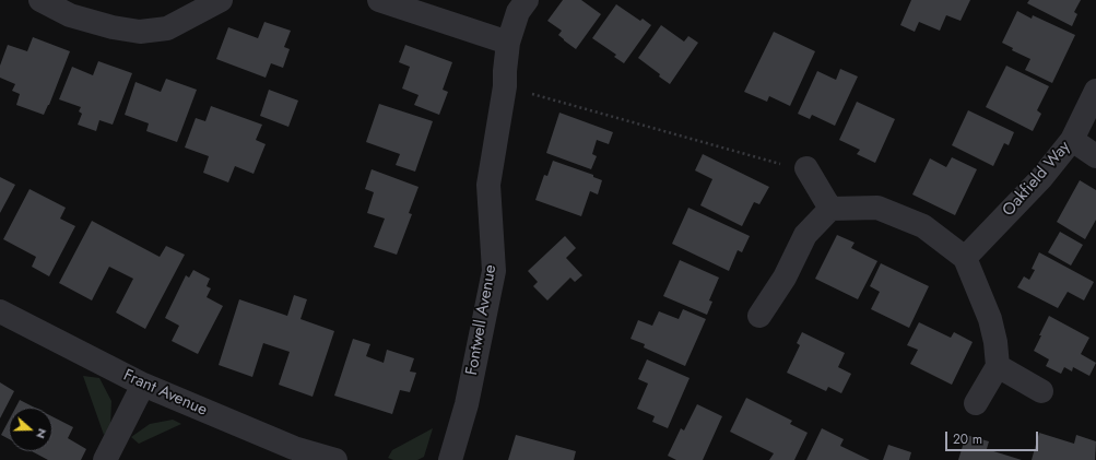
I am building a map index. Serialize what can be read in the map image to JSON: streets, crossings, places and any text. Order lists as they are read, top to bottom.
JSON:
{
  "streets": {
    "street": ["Oakfield Way", "Fontwell Avenue", "Frant Avenue"]
  },
  "scale_bar": "20 m",
  "north": "right"
}
